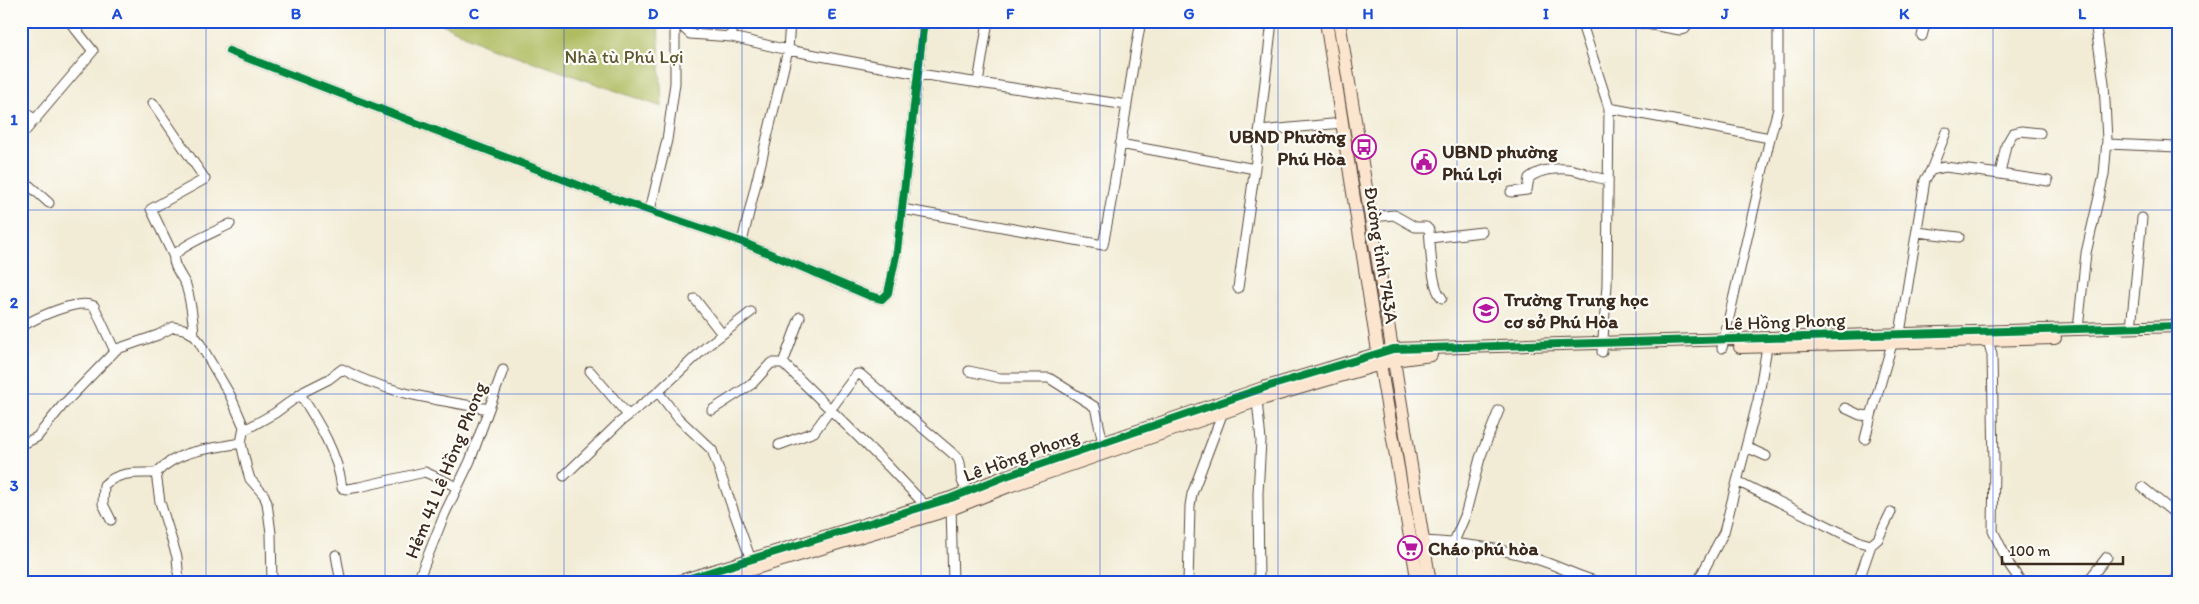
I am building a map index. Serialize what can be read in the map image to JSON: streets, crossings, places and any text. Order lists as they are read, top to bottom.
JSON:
{
  "streets": {
    "street": ["Đường tỉnh 743A", "Lê Hồng Phong", "Hẻm 41 Lê Hồng Phong"]
  },
  "crossings": [
    ["Đường tỉnh 743A", "Lê Hồng Phong"]
  ],
  "parks": ["Nhà tù Phú Lợi"],
  "places": {
    "bus stop": ["UBND Phường Phú Hòa"],
    "public building": ["UBND phường Phú Lợi"],
    "school or university": ["Trường Trung học cơ sở Phú Hòa"],
    "supermarket": ["Cháo phú hòa"]
  },
  "scale_bar": "100 m",
  "grid": {
    "columns": [
      "A",
      "B",
      "C",
      "D",
      "E",
      "F",
      "G",
      "H",
      "I",
      "J",
      "K",
      "L"
    ],
    "rows": ["1", "2", "3"]
  }
}
